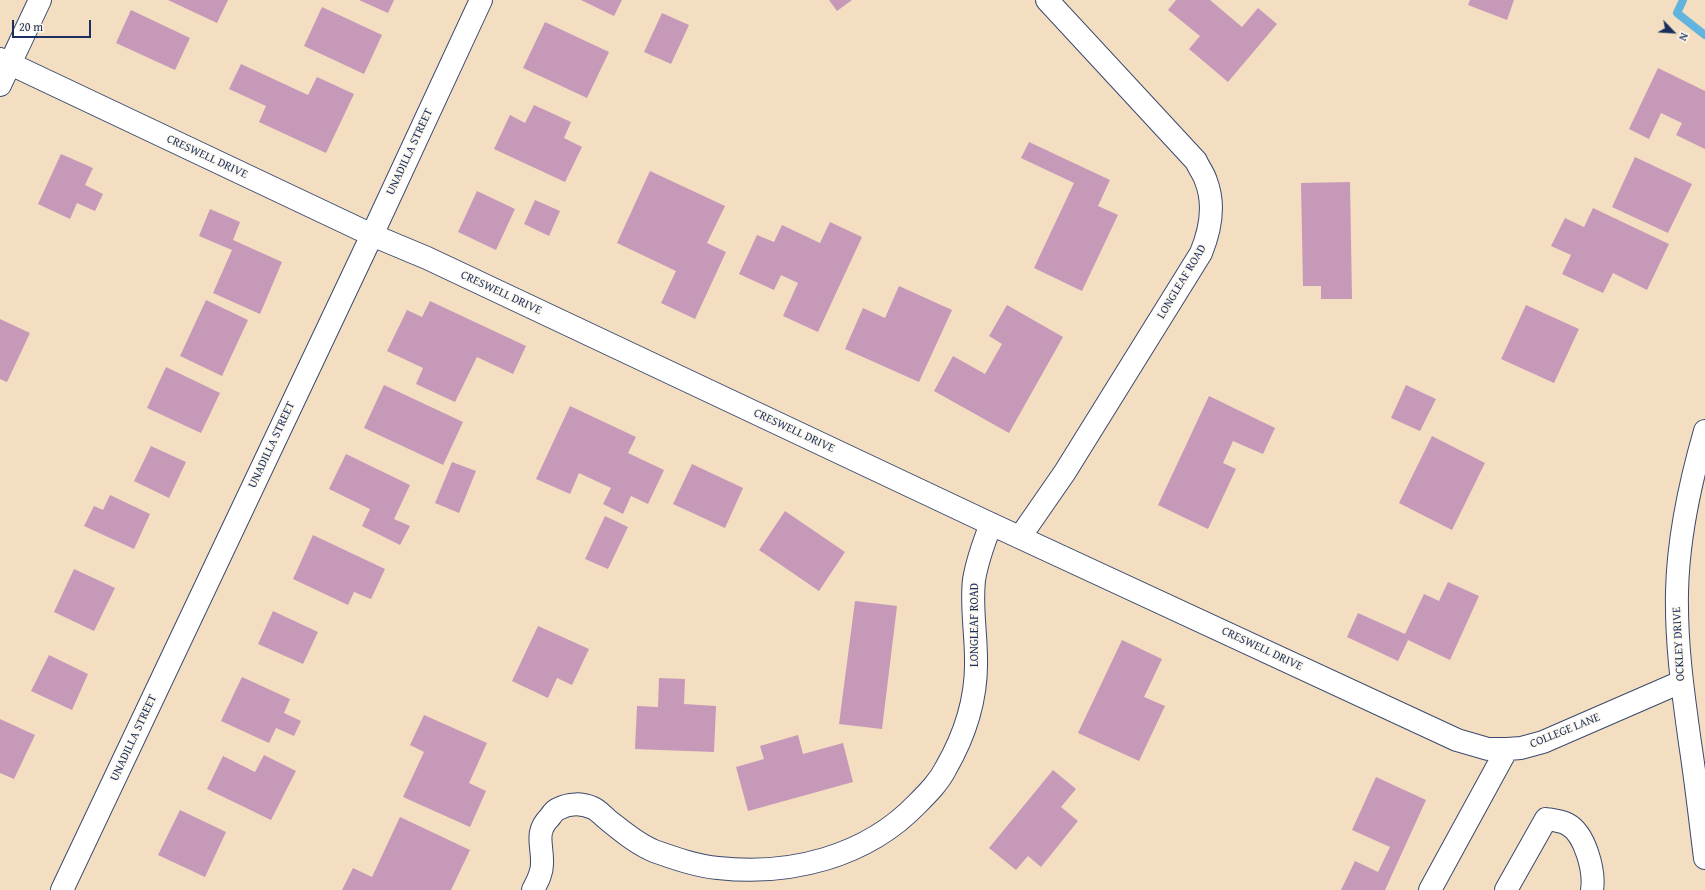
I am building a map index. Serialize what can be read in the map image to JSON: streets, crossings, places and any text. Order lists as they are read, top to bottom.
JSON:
{
  "streets": {
    "street": [
      "UNADILLA STREET",
      "CRESWELL DRIVE",
      "LONGLEAF ROAD",
      "OCKLEY DRIVE",
      "COLLEGE LANE"
    ]
  },
  "crossings": [
    ["UNADILLA STREET", "CRESWELL DRIVE"],
    ["CRESWELL DRIVE", "LONGLEAF ROAD"],
    ["CRESWELL DRIVE", "COLLEGE LANE"],
    ["OCKLEY DRIVE", "COLLEGE LANE"]
  ],
  "scale_bar": "20 m",
  "north": "bottom right"
}
